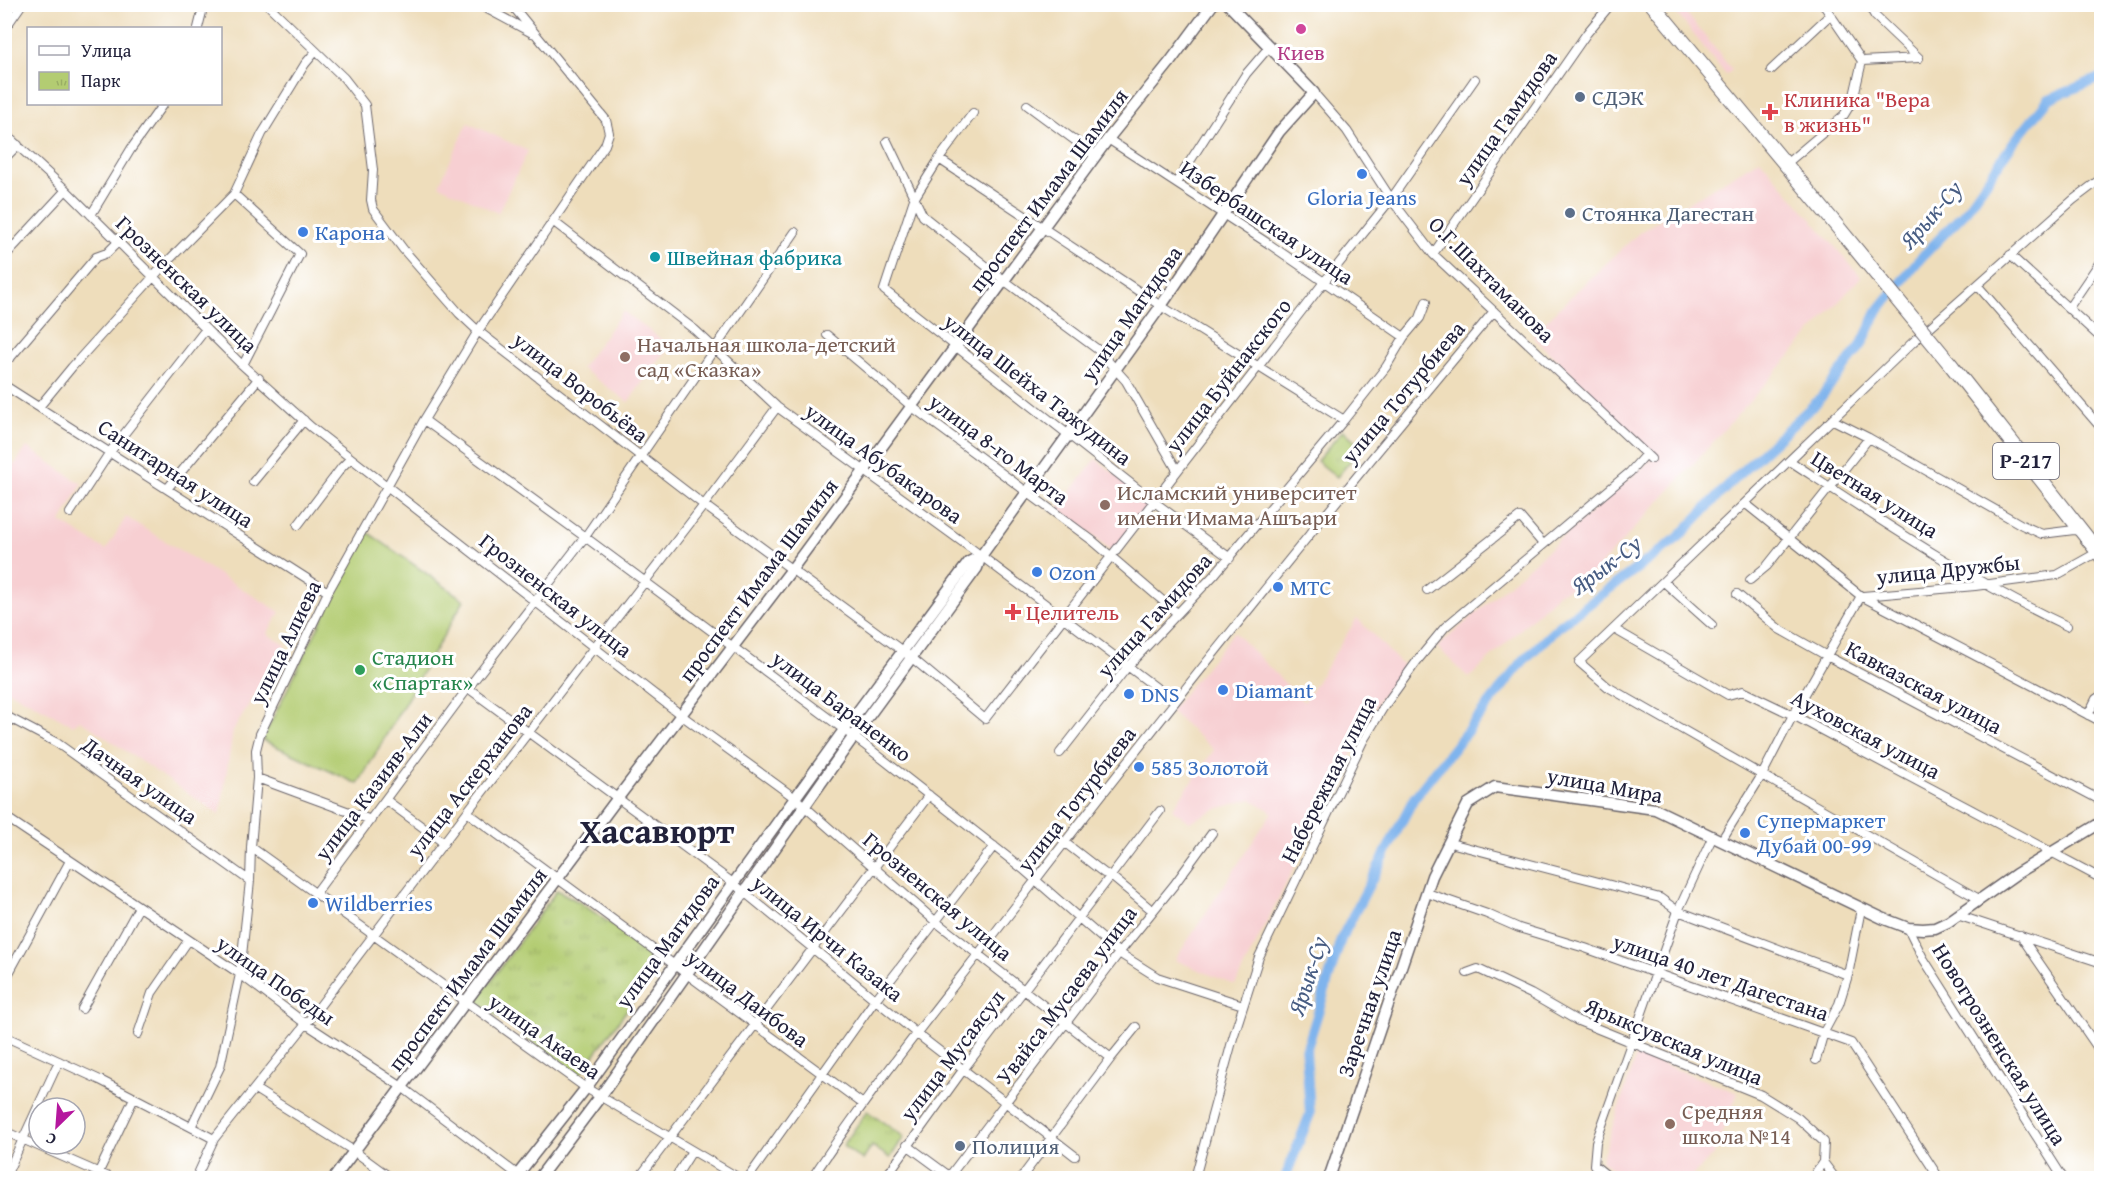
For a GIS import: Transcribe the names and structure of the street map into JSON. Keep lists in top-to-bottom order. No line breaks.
{"streets":{"highway":["Р-217"],"main road":["проспект Имама Шамиля","О.Г.Шахтаманова","улица Магидова","улица Мира","Заречная улица"],"street":["улица Гамидова","Избербашская улица","Грозненская улица","улица Буйнакского","улица Воробьёва","улица Шейха Тажудина","улица Тотурбиева","улица 8-го Марта","улица Абубакарова","Санитарная улица","Цветная улица","улица Дружбы","улица Алиева","Кавказская улица","улица Бараненко","Ауховская улица","Набережная улица","Дачная улица","улица Аскерханова","улица Казияв-Али","улица Ирчи Казака","улица 40 лет Дагестана","улица Победы","Увайса Мусаева улица","улица Даибова","улица Акаева","Ярыксувская улица","Новогрозненская улица","улица Мусаясул"]},"crossings":[["улица Гамидова","Избербашская улица"],["улица Гамидова","О.Г.Шахтаманова"],["улица Гамидова","улица Шейха Тажудина"],["улица Гамидова","улица 8-го Марта"],["улица Гамидова","улица Абубакарова"],["проспект Имама Шамиля","Избербашская улица"],["проспект Имама Шамиля","Грозненская улица"],["проспект Имама Шамиля","улица Воробьёва"],["проспект Имама Шамиля","улица Шейха Тажудина"],["проспект Имама Шамиля","улица 8-го Марта"],["проспект Имама Шамиля","улица Абубакарова"],["проспект Имама Шамиля","улица Бараненко"],["проспект Имама Шамиля","улица Ирчи Казака"],["проспект Имама Шамиля","улица Победы"],["проспект Имама Шамиля","улица Даибова"],["проспект Имама Шамиля","улица Акаева"],["Избербашская улица","улица Магидова"],["Избербашская улица","улица Буйнакского"],["О.Г.Шахтаманова","улица Магидова"],["О.Г.Шахтаманова","улица Буйнакского"],["О.Г.Шахтаманова","улица Тотурбиева"],["О.Г.Шахтаманова","Набережная улица"],["Грозненская улица","улица Магидова"],["Грозненская улица","улица Тотурбиева"],["Грозненская улица","улица Алиева"],["Грозненская улица","улица Аскерханова"],["Грозненская улица","улица Казияв-Али"],["Грозненская улица","Увайса Мусаева улица"],["Грозненская улица","улица Мусаясул"],["улица Магидова","улица Воробьёва"],["улица Магидова","улица Шейха Тажудина"],["улица Магидова","улица 8-го Марта"],["улица Магидова","улица Абубакарова"],["улица Магидова","улица Бараненко"],["улица Магидова","улица Ирчи Казака"],["улица Магидова","улица Победы"],["улица Магидова","улица Даибова"],["улица Магидова","улица Акаева"],["улица Буйнакского","улица Воробьёва"],["улица Буйнакского","улица Шейха Тажудина"],["улица Буйнакского","улица 8-го Марта"],["улица Буйнакского","улица Абубакарова"],["улица Воробьёва","улица Алиева"],["улица Воробьёва","улица Аскерханова"],["улица Воробьёва","улица Казияв-Али"],["улица Тотурбиева","улица Абубакарова"],["улица Тотурбиева","улица Бараненко"],["улица Тотурбиева","улица Ирчи Казака"],["улица Тотурбиева","улица Даибова"],["Р-217","улица Дружбы"],["улица Абубакарова","улица Алиева"],["улица Абубакарова","улица Аскерханова"],["улица Абубакарова","улица Казияв-Али"],["Санитарная улица","улица Алиева"],["Цветная улица","улица Дружбы"],["улица Дружбы","Кавказская улица"],["улица Дружбы","Ауховская улица"],["улица Дружбы","улица Мира"],["улица Дружбы","улица 40 лет Дагестана"],["улица Дружбы","Ярыксувская улица"],["улица Алиева","улица Бараненко"],["улица Алиева","Дачная улица"],["улица Алиева","улица Победы"],["улица Алиева","улица Акаева"],["улица Бараненко","Набережная улица"],["улица Бараненко","улица Аскерханова"],["улица Бараненко","улица Казияв-Али"],["улица Бараненко","Увайса Мусаева улица"],["улица Бараненко","улица Мусаясул"],["Ауховская улица","улица Мира"],["улица Аскерханова","улица Ирчи Казака"],["улица Аскерханова","улица Победы"],["улица Аскерханова","улица Даибова"],["улица Аскерханова","улица Акаева"],["улица Мира","Заречная улица"],["улица Мира","Новогрозненская улица"],["улица Казияв-Али","улица Ирчи Казака"],["улица Казияв-Али","улица Акаева"],["улица Ирчи Казака","Увайса Мусаева улица"],["улица Ирчи Казака","улица Мусаясул"],["улица 40 лет Дагестана","Заречная улица"]],"districts":["Хасавюрт"],"water":["Ярык-Су"],"places":{"other":["Киев","СДЭК","Gloria Jeans","Стоянка Дагестан","Карона","Швейная фабрика","Начальная школа-детский сад «Сказка»","Исламский университет имени Имама Ашъари","Ozon","МТС","Стадион «Спартак»","Diamant","DNS","585 Золотой","Супермаркет Дубай 00-99","Wildberries","Средняя школа №14","Полиция"],"health":["Клиника \"Вера в жизнь\"","Целитель"]},"legend":["Улица","Парк"],"north":"bottom left"}
